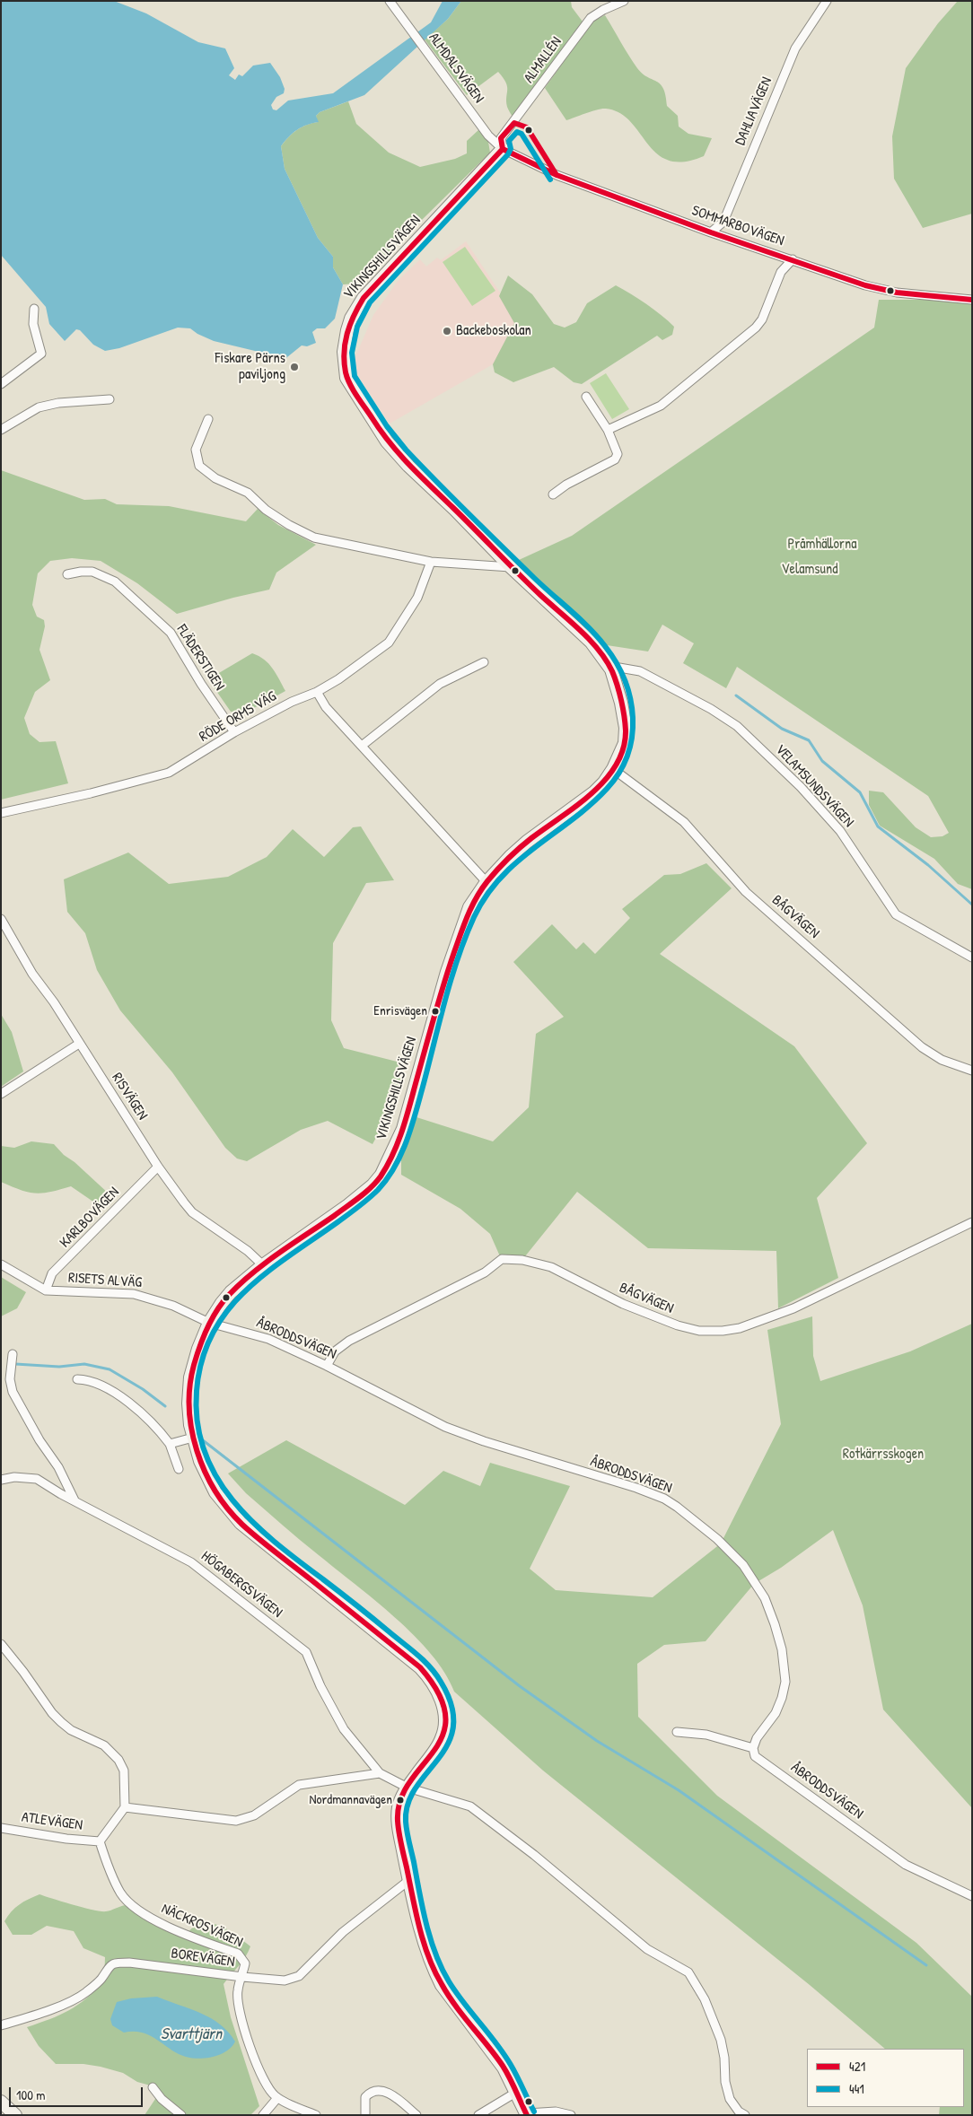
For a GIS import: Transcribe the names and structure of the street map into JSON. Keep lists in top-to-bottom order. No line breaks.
{"streets":{"street":["ALMALLÉN","ALMDALSVÄGEN","DAHLIAVÄGEN","SOMMARBOVÄGEN","VIKINGSHILLSVÄGEN","FLÄDERSTIGEN","RÖDE ORMS VÄG","VELAMSUNDSVÄGEN","BÅGVÄGEN","RISVÄGEN","KARLBOVÄGEN","RISETS ALVÄG","ÅBRODDSVÄGEN","HÖGABERGSVÄGEN","ATLEVÄGEN","NÄCKROSVÄGEN","BOREVÄGEN"]},"crossings":[["ALMALLÉN","ALMDALSVÄGEN"],["ALMALLÉN","SOMMARBOVÄGEN"],["ALMALLÉN","VIKINGSHILLSVÄGEN"],["ALMDALSVÄGEN","SOMMARBOVÄGEN"],["ALMDALSVÄGEN","VIKINGSHILLSVÄGEN"],["DAHLIAVÄGEN","SOMMARBOVÄGEN"],["SOMMARBOVÄGEN","VIKINGSHILLSVÄGEN"],["VIKINGSHILLSVÄGEN","VELAMSUNDSVÄGEN"],["VIKINGSHILLSVÄGEN","BÅGVÄGEN"],["VIKINGSHILLSVÄGEN","RISVÄGEN"],["VIKINGSHILLSVÄGEN","RISETS ALVÄG"],["VIKINGSHILLSVÄGEN","ÅBRODDSVÄGEN"],["VIKINGSHILLSVÄGEN","HÖGABERGSVÄGEN"],["VIKINGSHILLSVÄGEN","BOREVÄGEN"],["FLÄDERSTIGEN","RÖDE ORMS VÄG"],["BÅGVÄGEN","ÅBRODDSVÄGEN"],["RISVÄGEN","KARLBOVÄGEN"],["KARLBOVÄGEN","RISETS ALVÄG"],["RISETS ALVÄG","ÅBRODDSVÄGEN"],["ATLEVÄGEN","NÄCKROSVÄGEN"],["NÄCKROSVÄGEN","BOREVÄGEN"]],"water":["Svarttjärn"],"parks":["Pråmhällorna","Velamsund","Rotkärrsskogen"],"places":["Backeboskolan","Fiskare Pärns paviljong","Enrisvägen","Nordmannavägen"],"lines":["transit line 421","transit line 441"],"legend":["421","441"],"scale_bar":"100 m"}
